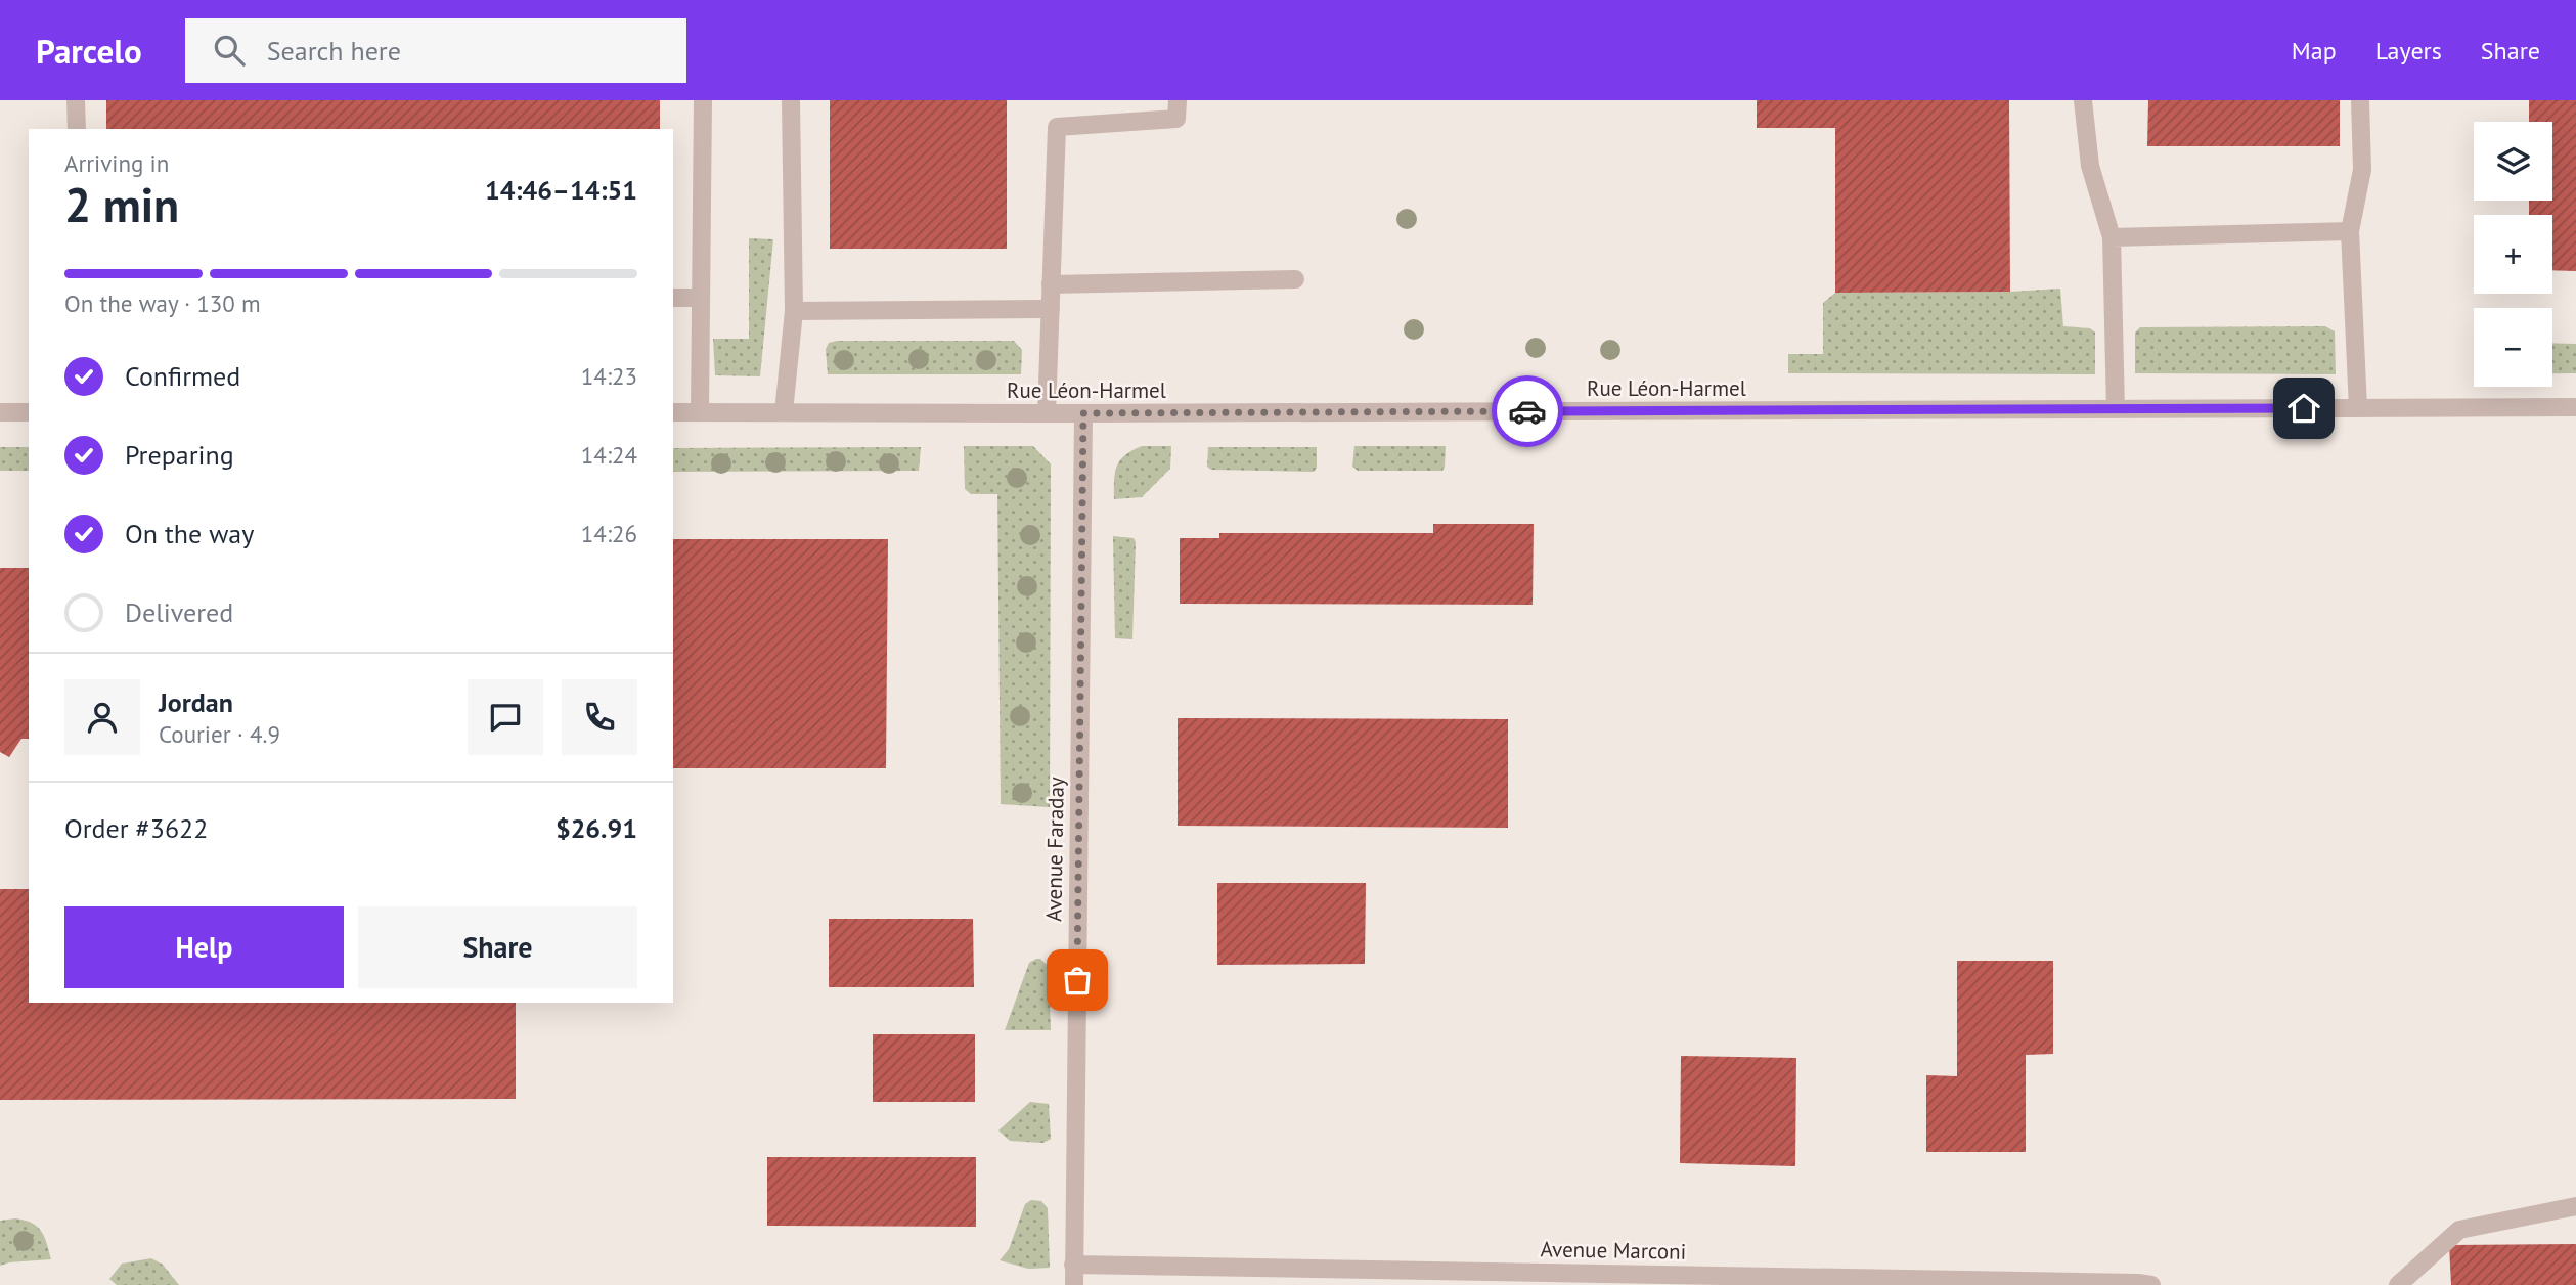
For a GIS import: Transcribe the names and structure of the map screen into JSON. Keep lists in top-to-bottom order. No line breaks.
{"streets":{"street":["Rue Léon-Harmel","Avenue Faraday","Avenue Marconi"]},"crossings":[["Rue Léon-Harmel","Avenue Faraday"],["Avenue Faraday","Avenue Marconi"]],"page":{"header":"Parcelo","search":"Search here","nav":["Map","Layers","Share"],"map_buttons":["+","−"],"heading":["2 min","Arriving in","14:46–14:51"],"panel":["Jordan","Courier · 4.9","Order #3622","$26.91"],"bar":"On the way · 130 m","list":[["Confirmed","14:23"],["Preparing","14:24"],["On the way","14:26"],"Delivered"],"buttons":["Help","Share"]}}
